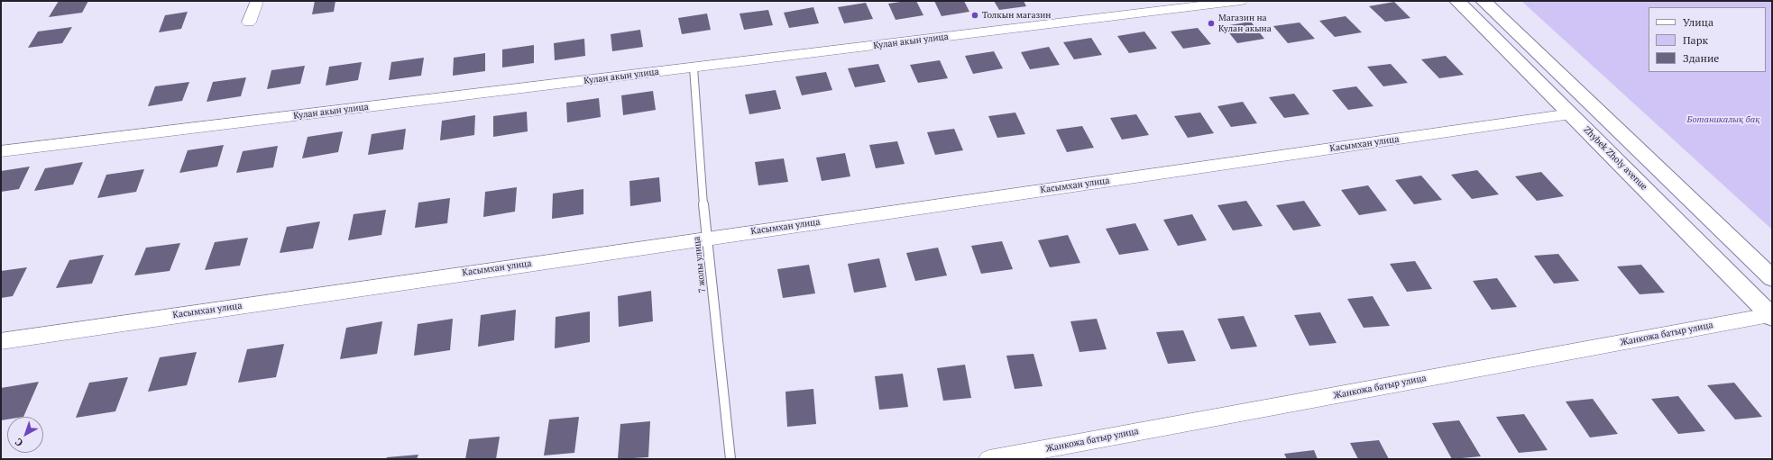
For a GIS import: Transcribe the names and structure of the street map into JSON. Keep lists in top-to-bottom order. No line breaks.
{"streets":{"street":["Кулан акын улица","Касымхан улица","Zhybek Zholy avenue","Жанкожа батыр улица"],"lane":["7 жолы улица"]},"crossings":[["Кулан акын улица","7 жолы улица"],["Касымхан улица","Zhybek Zholy avenue"],["Касымхан улица","7 жолы улица"],["Zhybek Zholy avenue","Жанкожа батыр улица"]],"parks":["Ботаникалық бақ"],"places":["Толкын магазин","Магазин на Кулан акына"],"legend":["Улица","Парк","Здание"],"north":"bottom left"}
